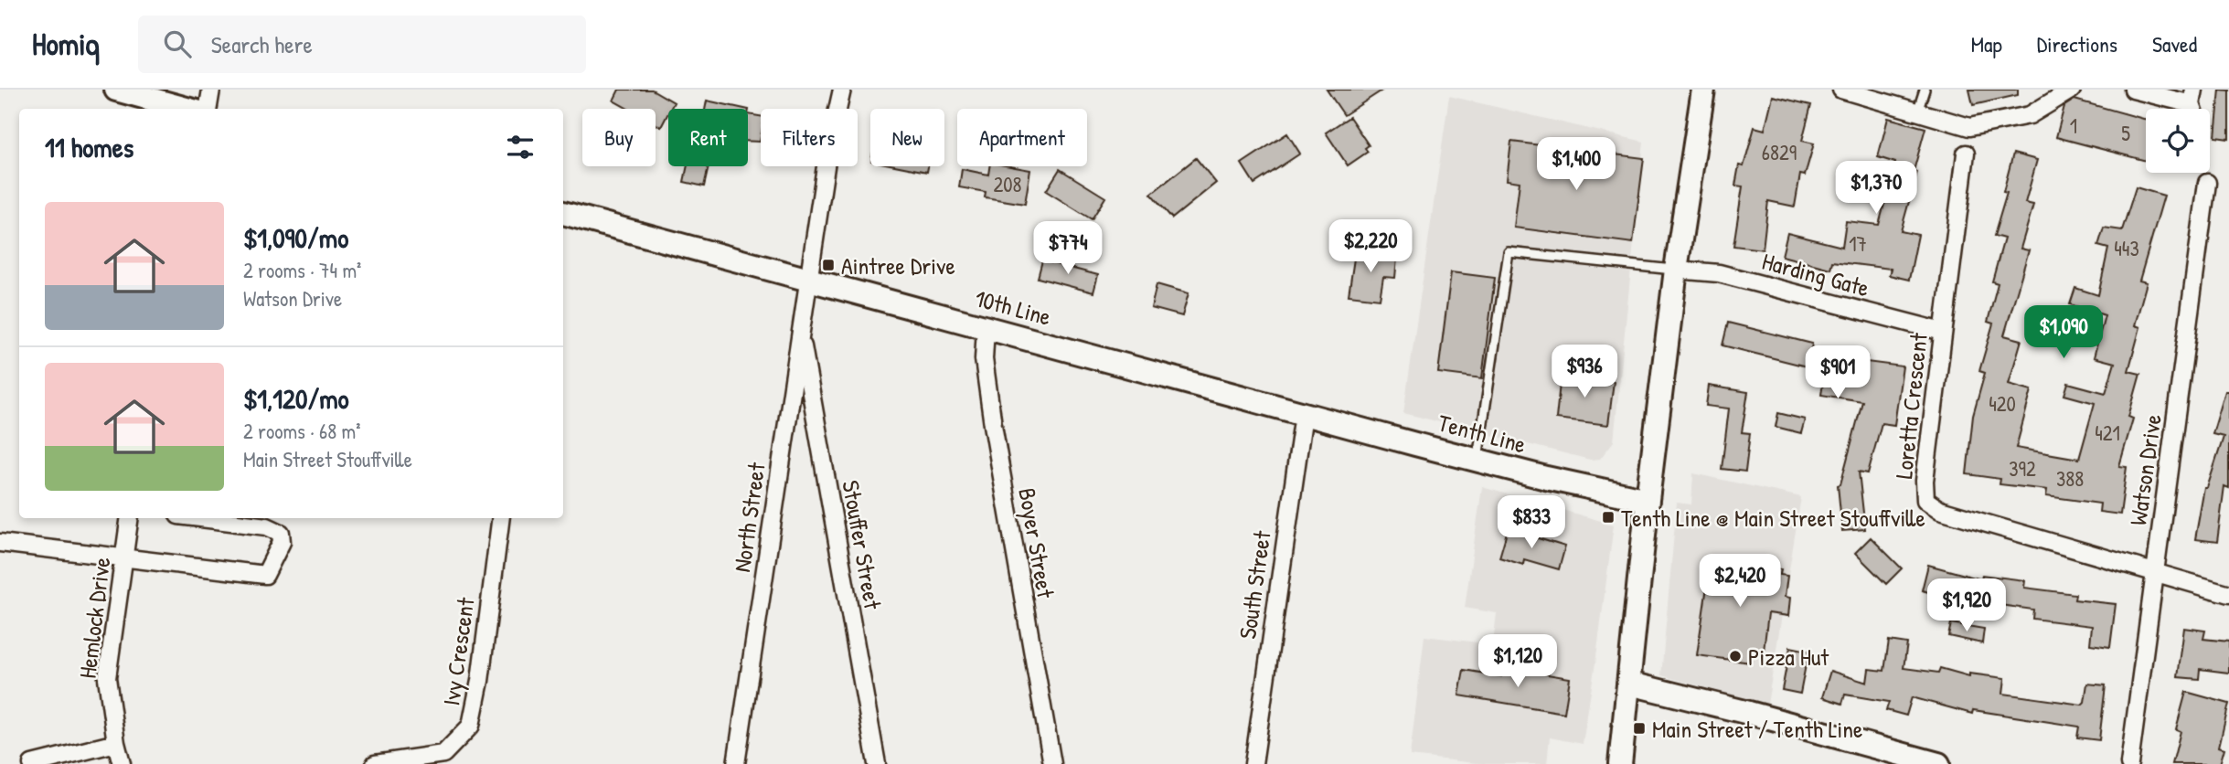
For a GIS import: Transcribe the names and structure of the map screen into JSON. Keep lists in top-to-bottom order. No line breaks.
{"streets":{"main road":["10th Line","Tenth Line"],"street":["Harding Gate","Loretta Crescent","Watson Drive","North Street","Boyer Street","Stouffer Street","South Street","Hemlock Drive","Ivy Crescent"]},"crossings":[["Harding Gate","Loretta Crescent"],["10th Line","Tenth Line"],["10th Line","North Street"],["10th Line","Boyer Street"],["10th Line","South Street"],["Loretta Crescent","Watson Drive"],["Tenth Line","South Street"],["North Street","Stouffer Street"]],"places":{"transit":["Aintree Drive","Tenth Line @ Main Street Stouffville","Main Street / Tenth Line"],"other":["Pizza Hut"]},"house_numbers":["1","5","6829","208","17","443","420","421","392","388"],"page":{"header":"Homiq","search":"Search here","nav":["Map","Directions","Saved"],"chip":["Buy","Rent","Filters","New","Apartment"],"heading":"11 homes","price":["$1,400","$1,370","$2,220","$774","$1,090","$936","$901","$833","$2,420","$1,920","$1,120"],"list":[{"name":"$1,090/mo","note":"2 rooms · 74 m² · Watson Drive"},{"name":"$1,120/mo","note":"2 rooms · 68 m² · Main Street Stouffville"}]}}
